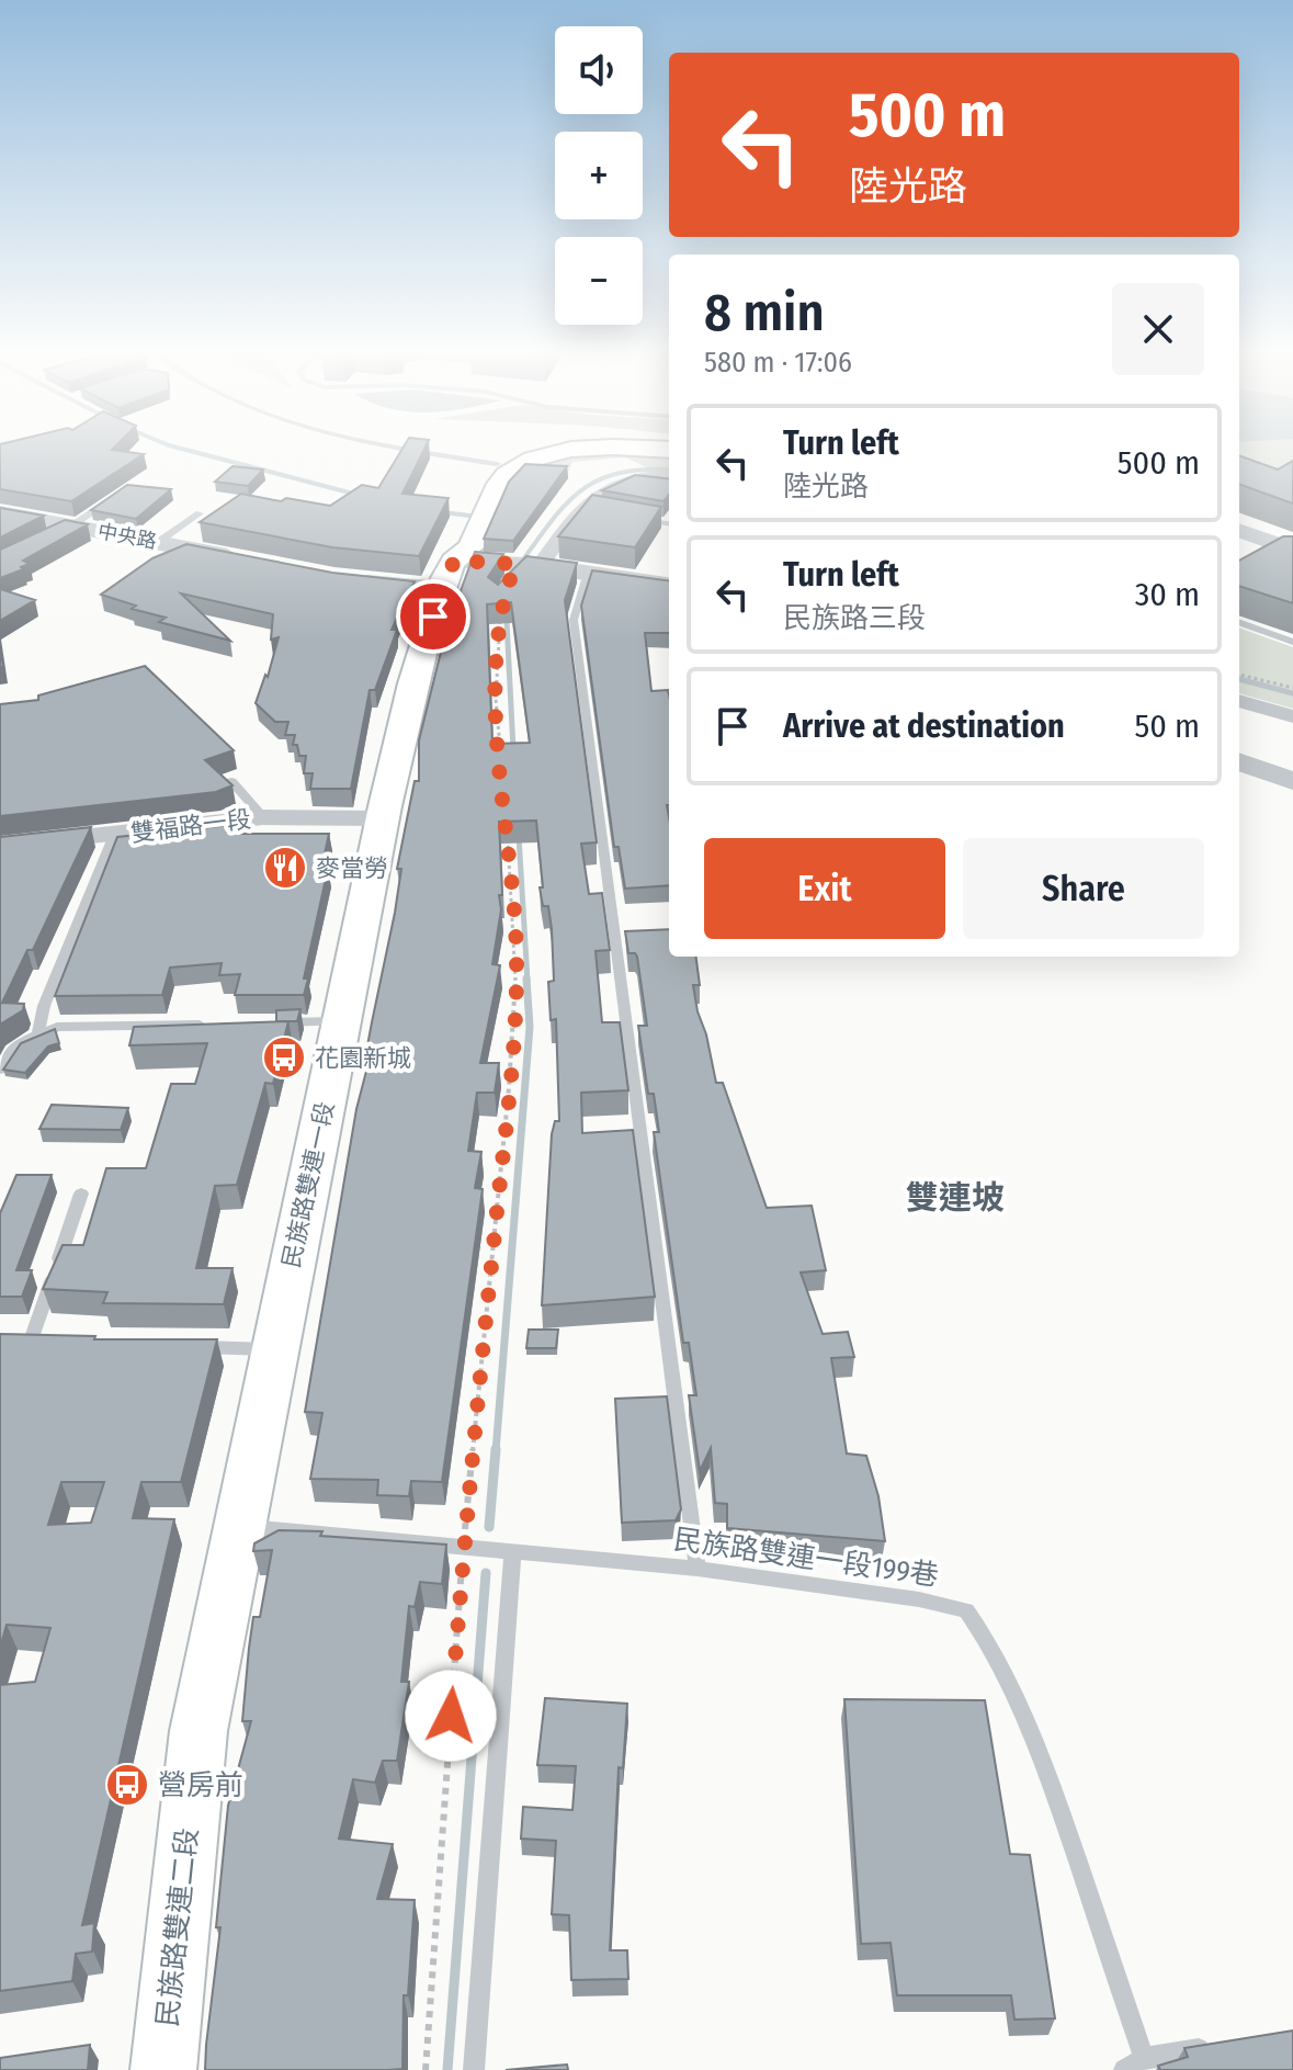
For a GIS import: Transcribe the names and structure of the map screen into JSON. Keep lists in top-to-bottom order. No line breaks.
{"streets":{"main road":["民族路雙連一段","民族路雙連二段"],"street":["中央路","雙福路一段"],"lane":["民族路雙連一段199巷"]},"crossings":[["雙福路一段","民族路雙連一段"],["民族路雙連一段","民族路雙連一段199巷"],["民族路雙連一段","民族路雙連二段"],["民族路雙連一段199巷","民族路雙連二段"]],"districts":["雙連坡"],"places":{"restaurant":["麥當勞"],"bus stop":["花園新城","營房前"]},"page":{"map_buttons":["+","−"],"turn":["500 m","陸光路"],"heading":["8 min","580 m · 17:06"],"list":[{"name":"Turn left","note":"陸光路","value":"500 m"},{"name":"Turn left","note":"民族路三段","value":"30 m"},{"name":"Arrive at destination","value":"50 m"}],"buttons":["Exit","Share"]}}
